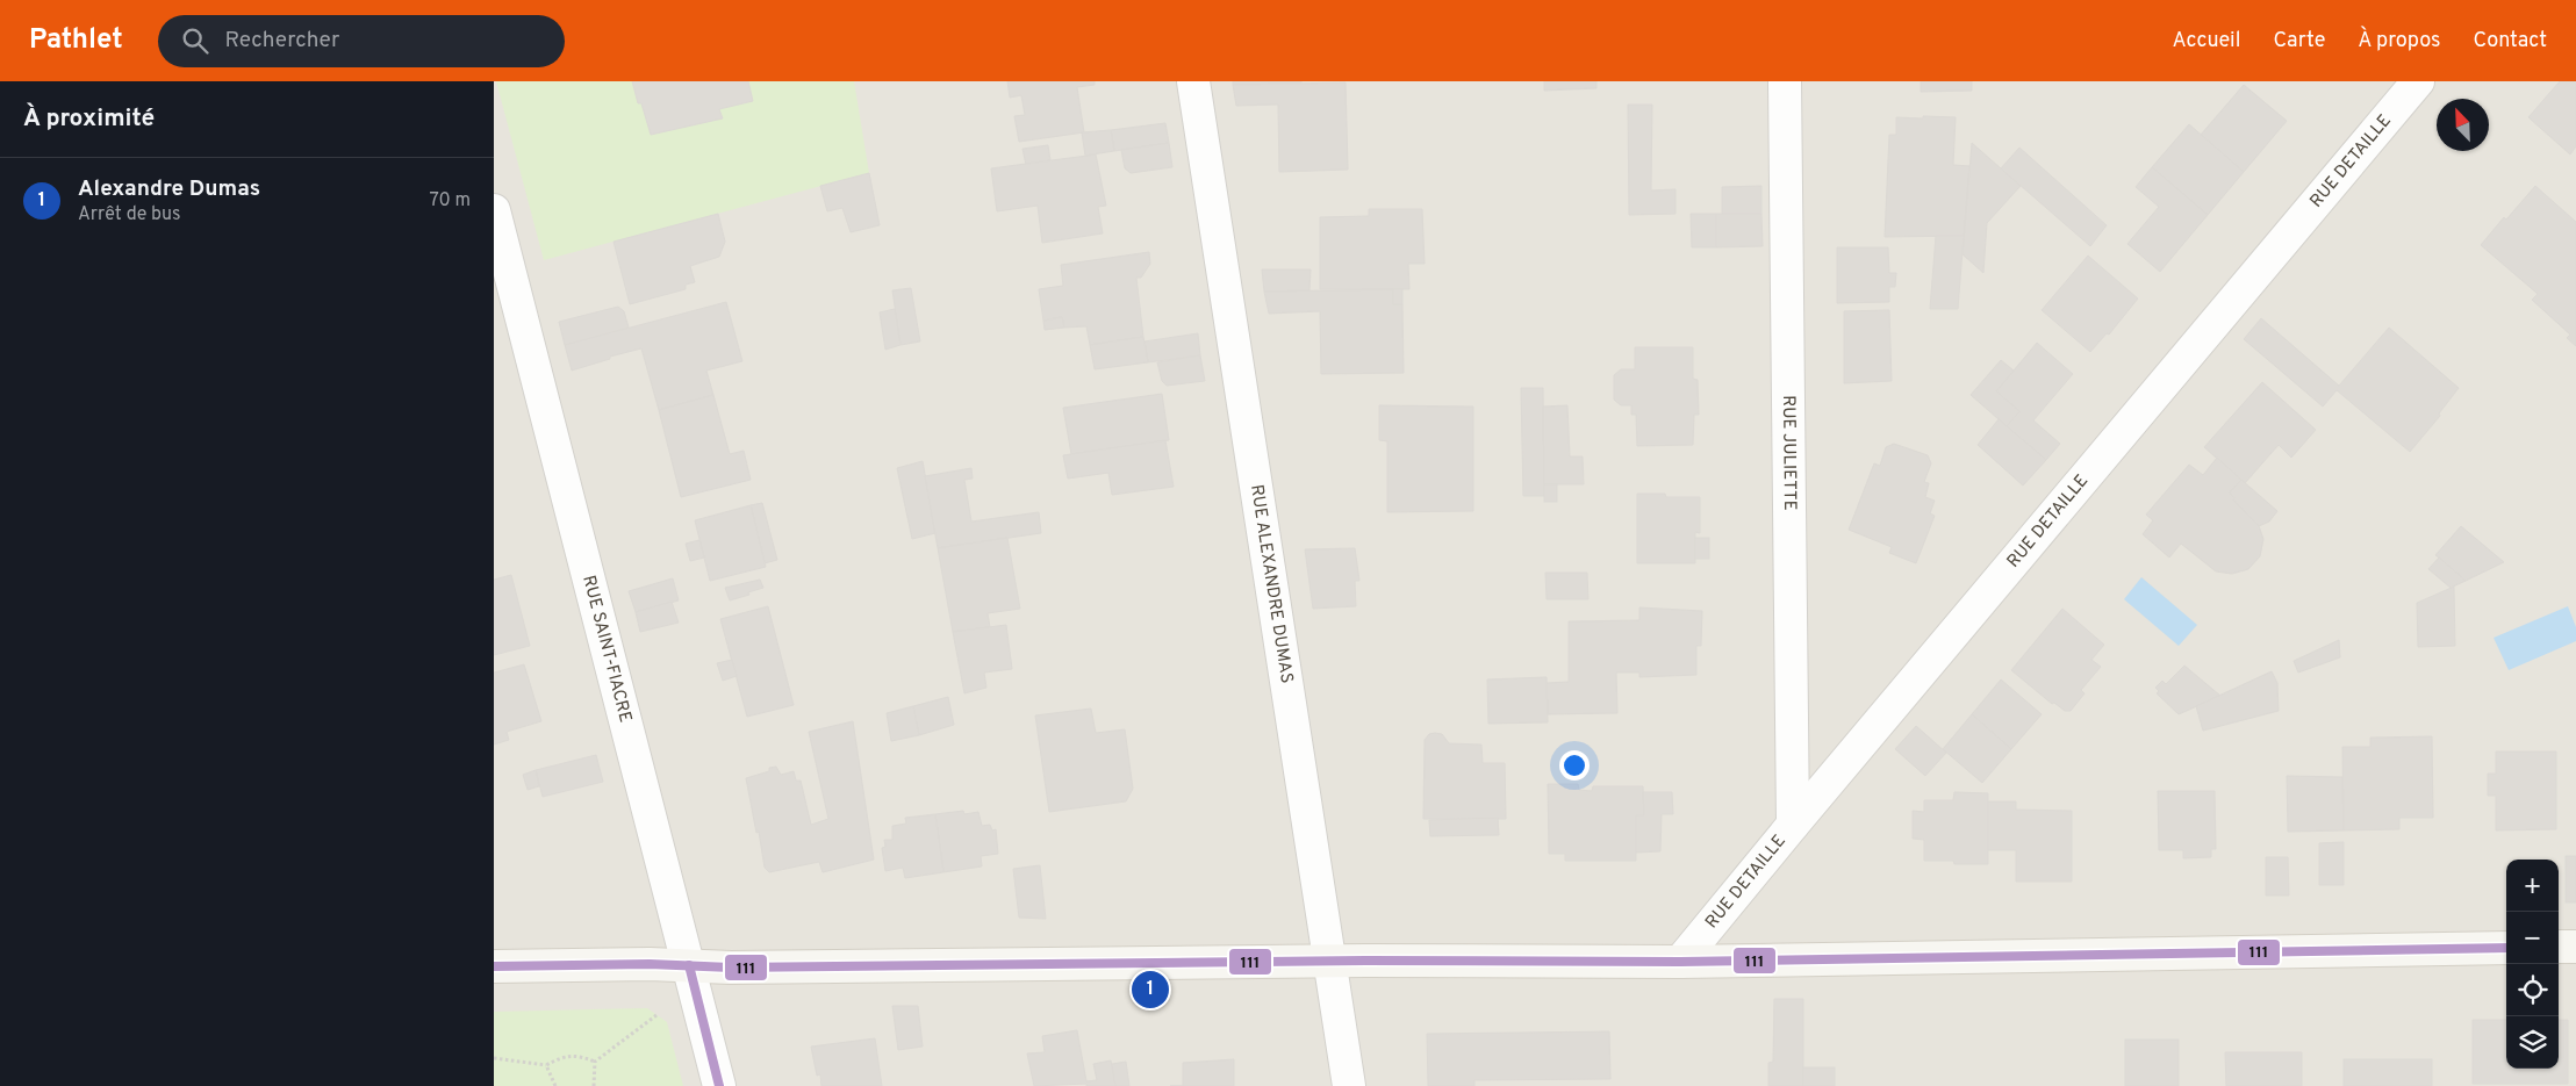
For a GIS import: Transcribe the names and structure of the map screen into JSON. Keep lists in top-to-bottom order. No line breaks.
{"streets":{"street":["RUE DETAILLE","RUE JULIETTE","RUE ALEXANDRE DUMAS","RUE SAINT-FIACRE"]},"crossings":[["RUE DETAILLE","RUE JULIETTE"]],"lines":["transit line 111"],"north":"top left","page":{"header":"Pathlet","search":"Rechercher","nav":["Accueil","Carte","À propos","Contact"],"heading":"À proximité","list":[{"mark":"1","name":"Alexandre Dumas","note":"Arrêt de bus","value":"70 m"}],"map_buttons":["+","−"],"pins":"1"}}
